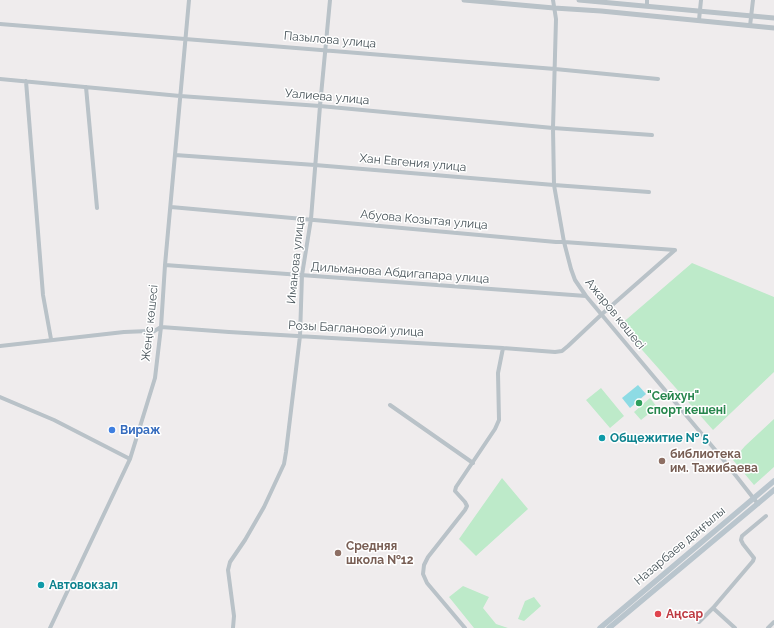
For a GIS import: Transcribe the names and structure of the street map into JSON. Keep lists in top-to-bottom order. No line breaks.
{"streets":{"main road":["Назарбаев даңғылы"],"street":["Пазылова улица","Уалиева улица","Хан Евгения улица","Абуова Козытая улица","Иманова улица","Дильманова Абдигапара улица","Ажаров көшесі","Жеңіс көшесі","Розы Баглановой улица"]},"crossings":[["Пазылова улица","Иманова улица"],["Пазылова улица","Ажаров көшесі"],["Пазылова улица","Жеңіс көшесі"],["Уалиева улица","Иманова улица"],["Уалиева улица","Ажаров көшесі"],["Уалиева улица","Жеңіс көшесі"],["Хан Евгения улица","Иманова улица"],["Хан Евгения улица","Ажаров көшесі"],["Хан Евгения улица","Жеңіс көшесі"],["Абуова Козытая улица","Иманова улица"],["Абуова Козытая улица","Ажаров көшесі"],["Абуова Козытая улица","Жеңіс көшесі"],["Абуова Козытая улица","Розы Баглановой улица"],["Иманова улица","Дильманова Абдигапара улица"],["Иманова улица","Розы Баглановой улица"],["Дильманова Абдигапара улица","Ажаров көшесі"],["Дильманова Абдигапара улица","Жеңіс көшесі"],["Ажаров көшесі","Розы Баглановой улица"],["Ажаров көшесі","Назарбаев даңғылы"],["Жеңіс көшесі","Розы Баглановой улица"]],"places":["\"Сейхун\" спорт кешені","Вираж","Общежитие № 5","библиотека им. Тажибаева","Средняя школа №12","Автовокзал","Аңсар"]}
